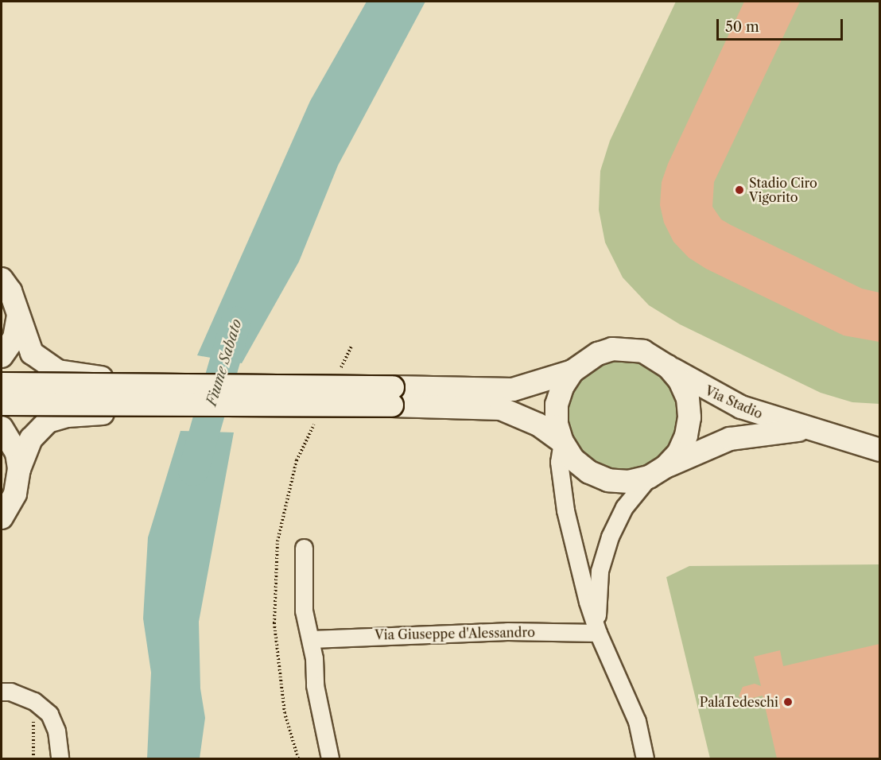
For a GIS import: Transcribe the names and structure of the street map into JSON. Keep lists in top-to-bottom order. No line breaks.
{"streets":{"main road":["Via Stadio"],"street":["Via Giuseppe d'Alessandro"]},"water":["Fiume Sabato"],"places":["Stadio Ciro Vigorito","PalaTedeschi"],"scale_bar":"50 m"}
